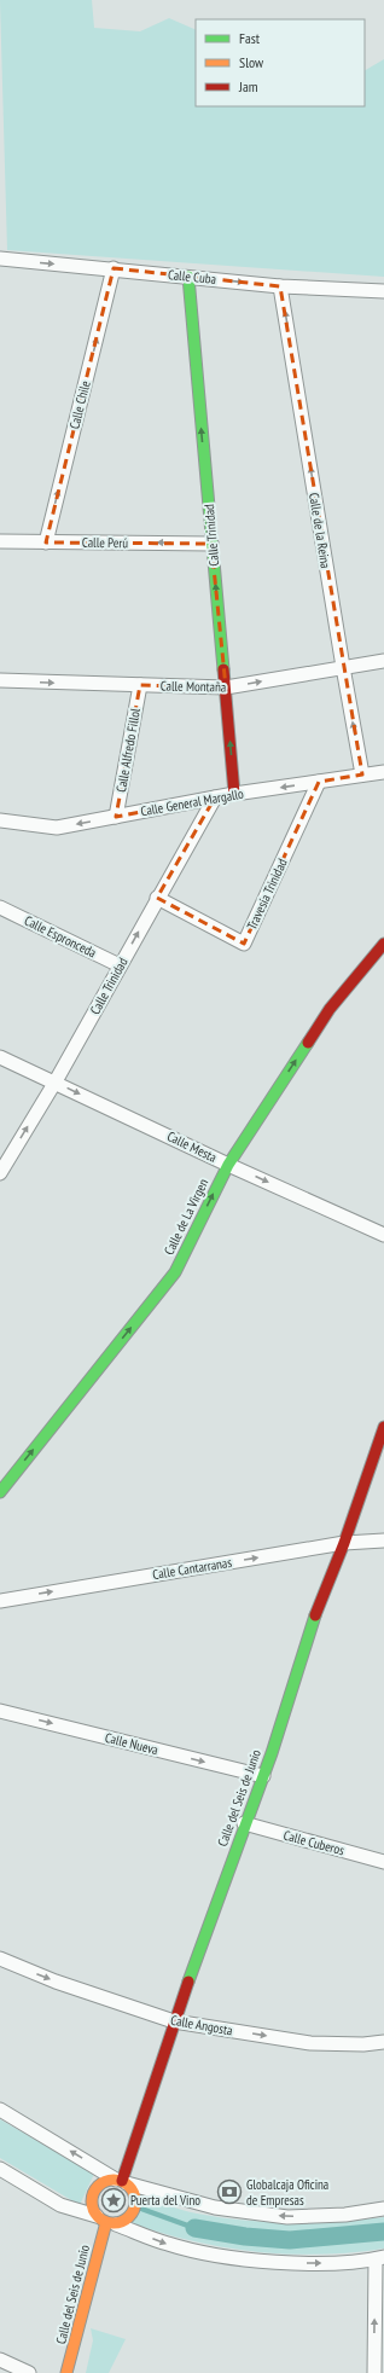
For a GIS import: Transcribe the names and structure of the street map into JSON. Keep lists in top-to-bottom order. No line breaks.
{"streets":{"street":["Calle Cuba","Calle Chile","Calle de la Reina","Calle Trinidad","Calle Perú","Calle Montaña","Calle Alfredo Fillol","Calle General Margallo","Travesía Trinidad","Calle Espronceda","Calle Mesta","Calle de La Virgen","Calle Cantarranas","Calle Nueva","Calle del Seis de Junio","Calle Cuberos","Calle Angosta"]},"crossings":[["Calle Cuba","Calle Chile"],["Calle Cuba","Calle de la Reina"],["Calle Cuba","Calle Trinidad"],["Calle Chile","Calle Perú"],["Calle de la Reina","Calle Montaña"],["Calle de la Reina","Calle General Margallo"],["Calle Trinidad","Calle Perú"],["Calle Trinidad","Calle Montaña"],["Calle Trinidad","Calle General Margallo"],["Calle Trinidad","Travesía Trinidad"],["Calle Trinidad","Calle Espronceda"],["Calle Trinidad","Calle Mesta"],["Calle Montaña","Calle Alfredo Fillol"],["Calle Alfredo Fillol","Calle General Margallo"],["Calle General Margallo","Travesía Trinidad"],["Calle Mesta","Calle de La Virgen"],["Calle Cantarranas","Calle del Seis de Junio"],["Calle Nueva","Calle del Seis de Junio"],["Calle del Seis de Junio","Calle Cuberos"],["Calle del Seis de Junio","Calle Angosta"]],"one_way":["Calle Cuba","Calle Chile","Calle de la Reina","Calle Trinidad","Calle Perú","Calle Montaña","Calle General Margallo","Calle Mesta","Calle de La Virgen","Calle Cantarranas","Calle Nueva","Calle Angosta"],"places":{"bank":["Globalcaja Oficina de Empresas"],"place":["Puerta del Vino"]},"legend":["Fast","Slow","Jam"]}
